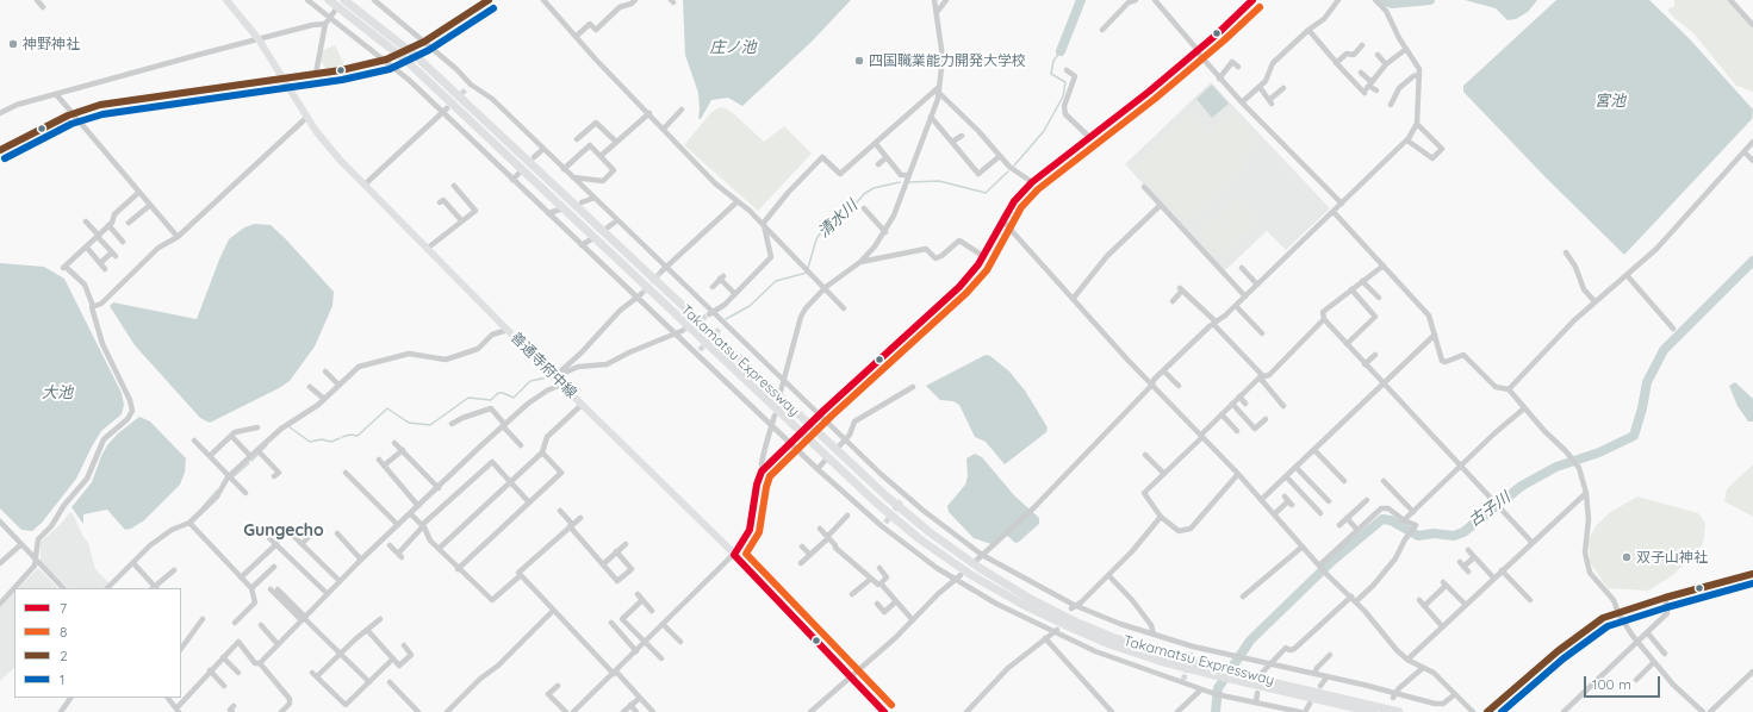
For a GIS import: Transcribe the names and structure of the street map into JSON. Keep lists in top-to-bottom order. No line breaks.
{"streets":{"highway":["Takamatsu Expressway"],"main road":["善通寺府中線"]},"districts":["Gungecho"],"water":["庄ノ池","宮池","清水川","大池","古子川"],"places":["神野神社","四国職業能力開発大学校","双子山神社"],"lines":["transit line 7","transit line 2","transit line 8","transit line 1"],"legend":["7","8","2","1"],"scale_bar":"100 m"}
